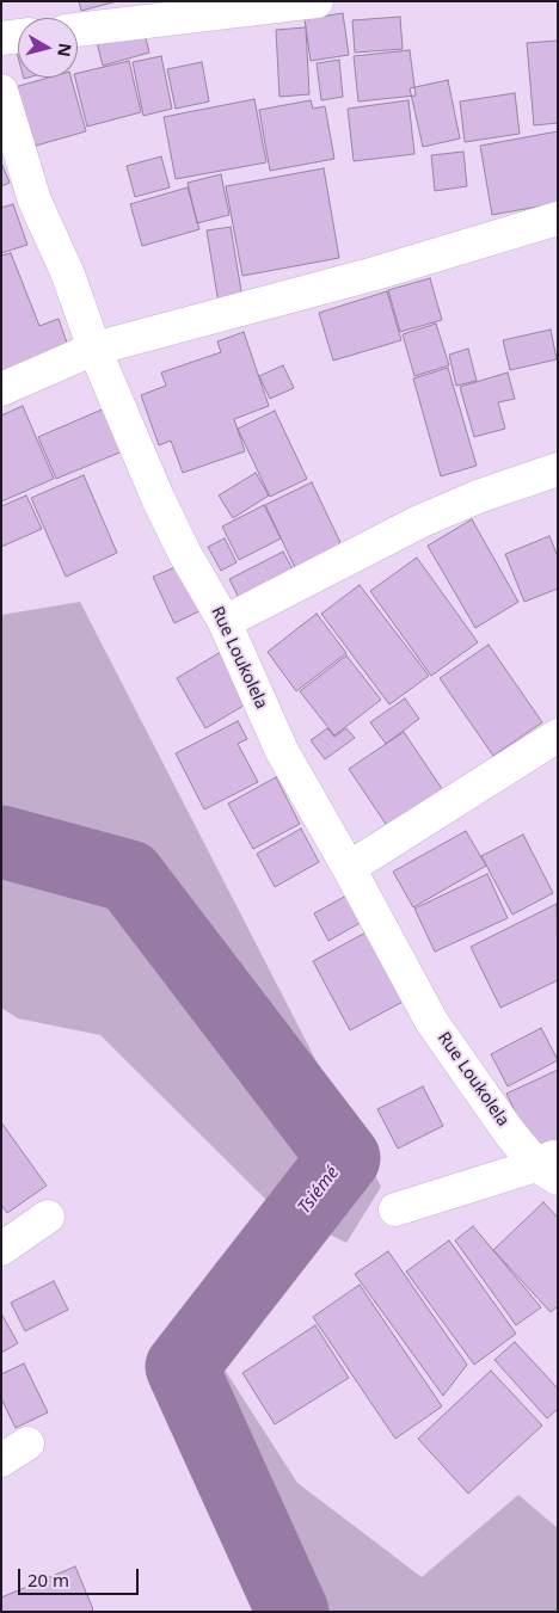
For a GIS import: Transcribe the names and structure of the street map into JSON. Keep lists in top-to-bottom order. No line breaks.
{"streets":{"street":["Rue Loukolela"]},"water":["Tsiémé"],"scale_bar":"20 m","north":"right"}
